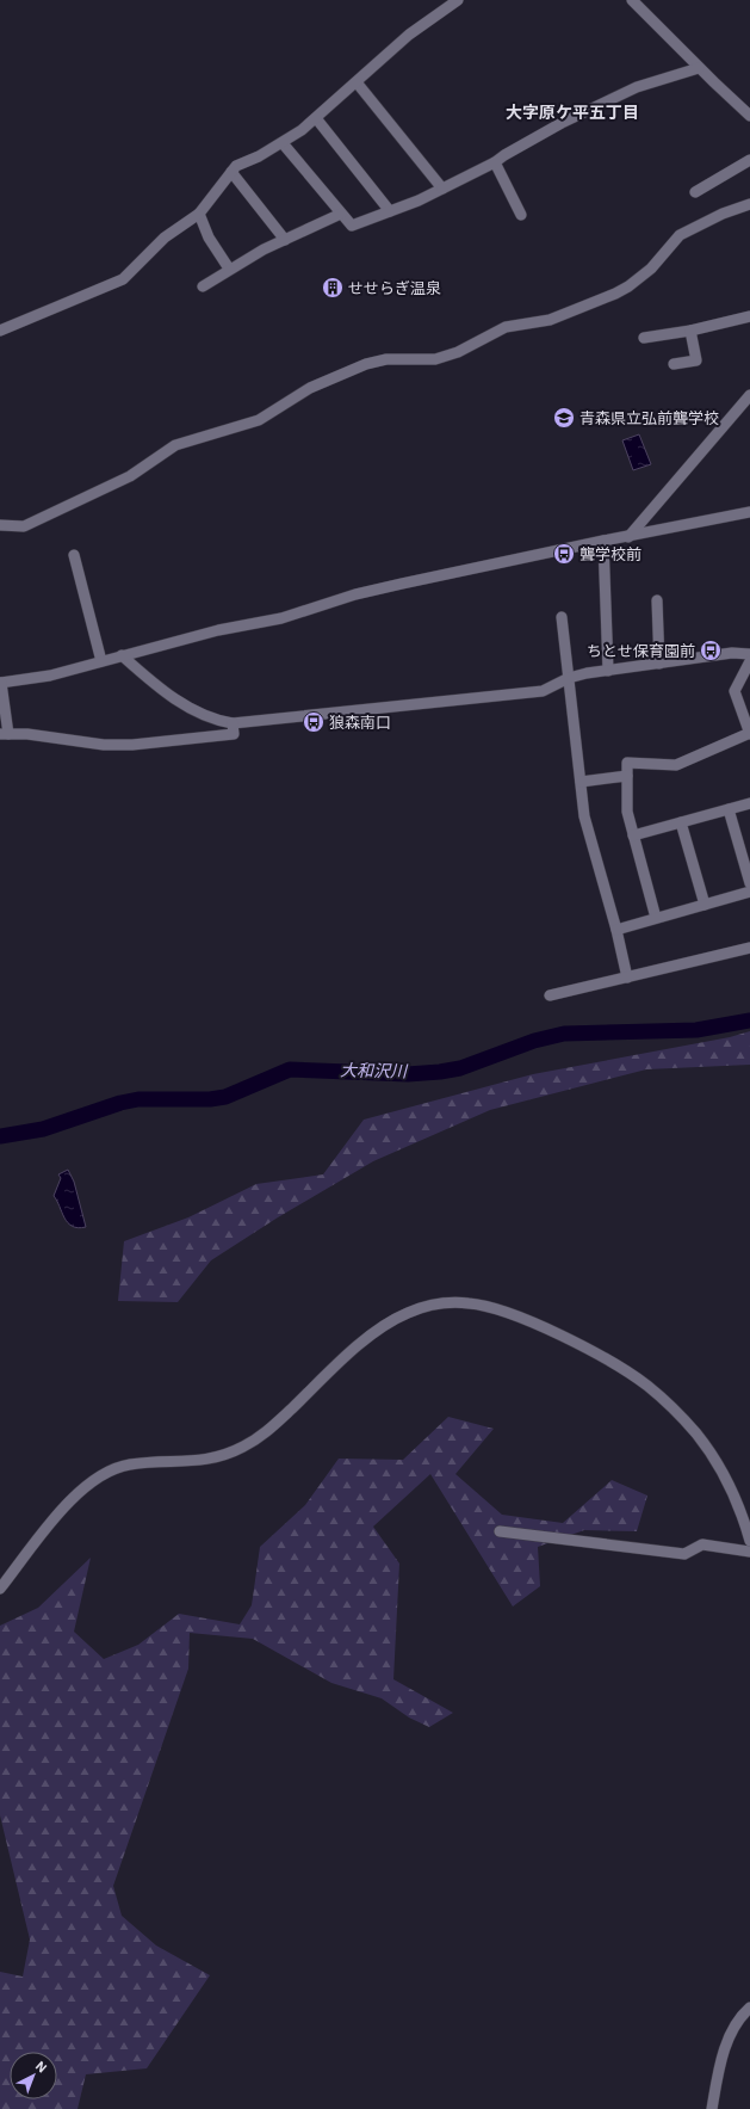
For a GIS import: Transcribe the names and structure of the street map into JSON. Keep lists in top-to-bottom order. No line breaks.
{"districts":["大字原ケ平五丁目"],"water":["大和沢川"],"places":{"building":["せせらぎ温泉"],"school or university":["青森県立弘前聾学校"],"bus stop":["聾学校前","ちとせ保育園前","狼森南口"]},"north":"top right"}
